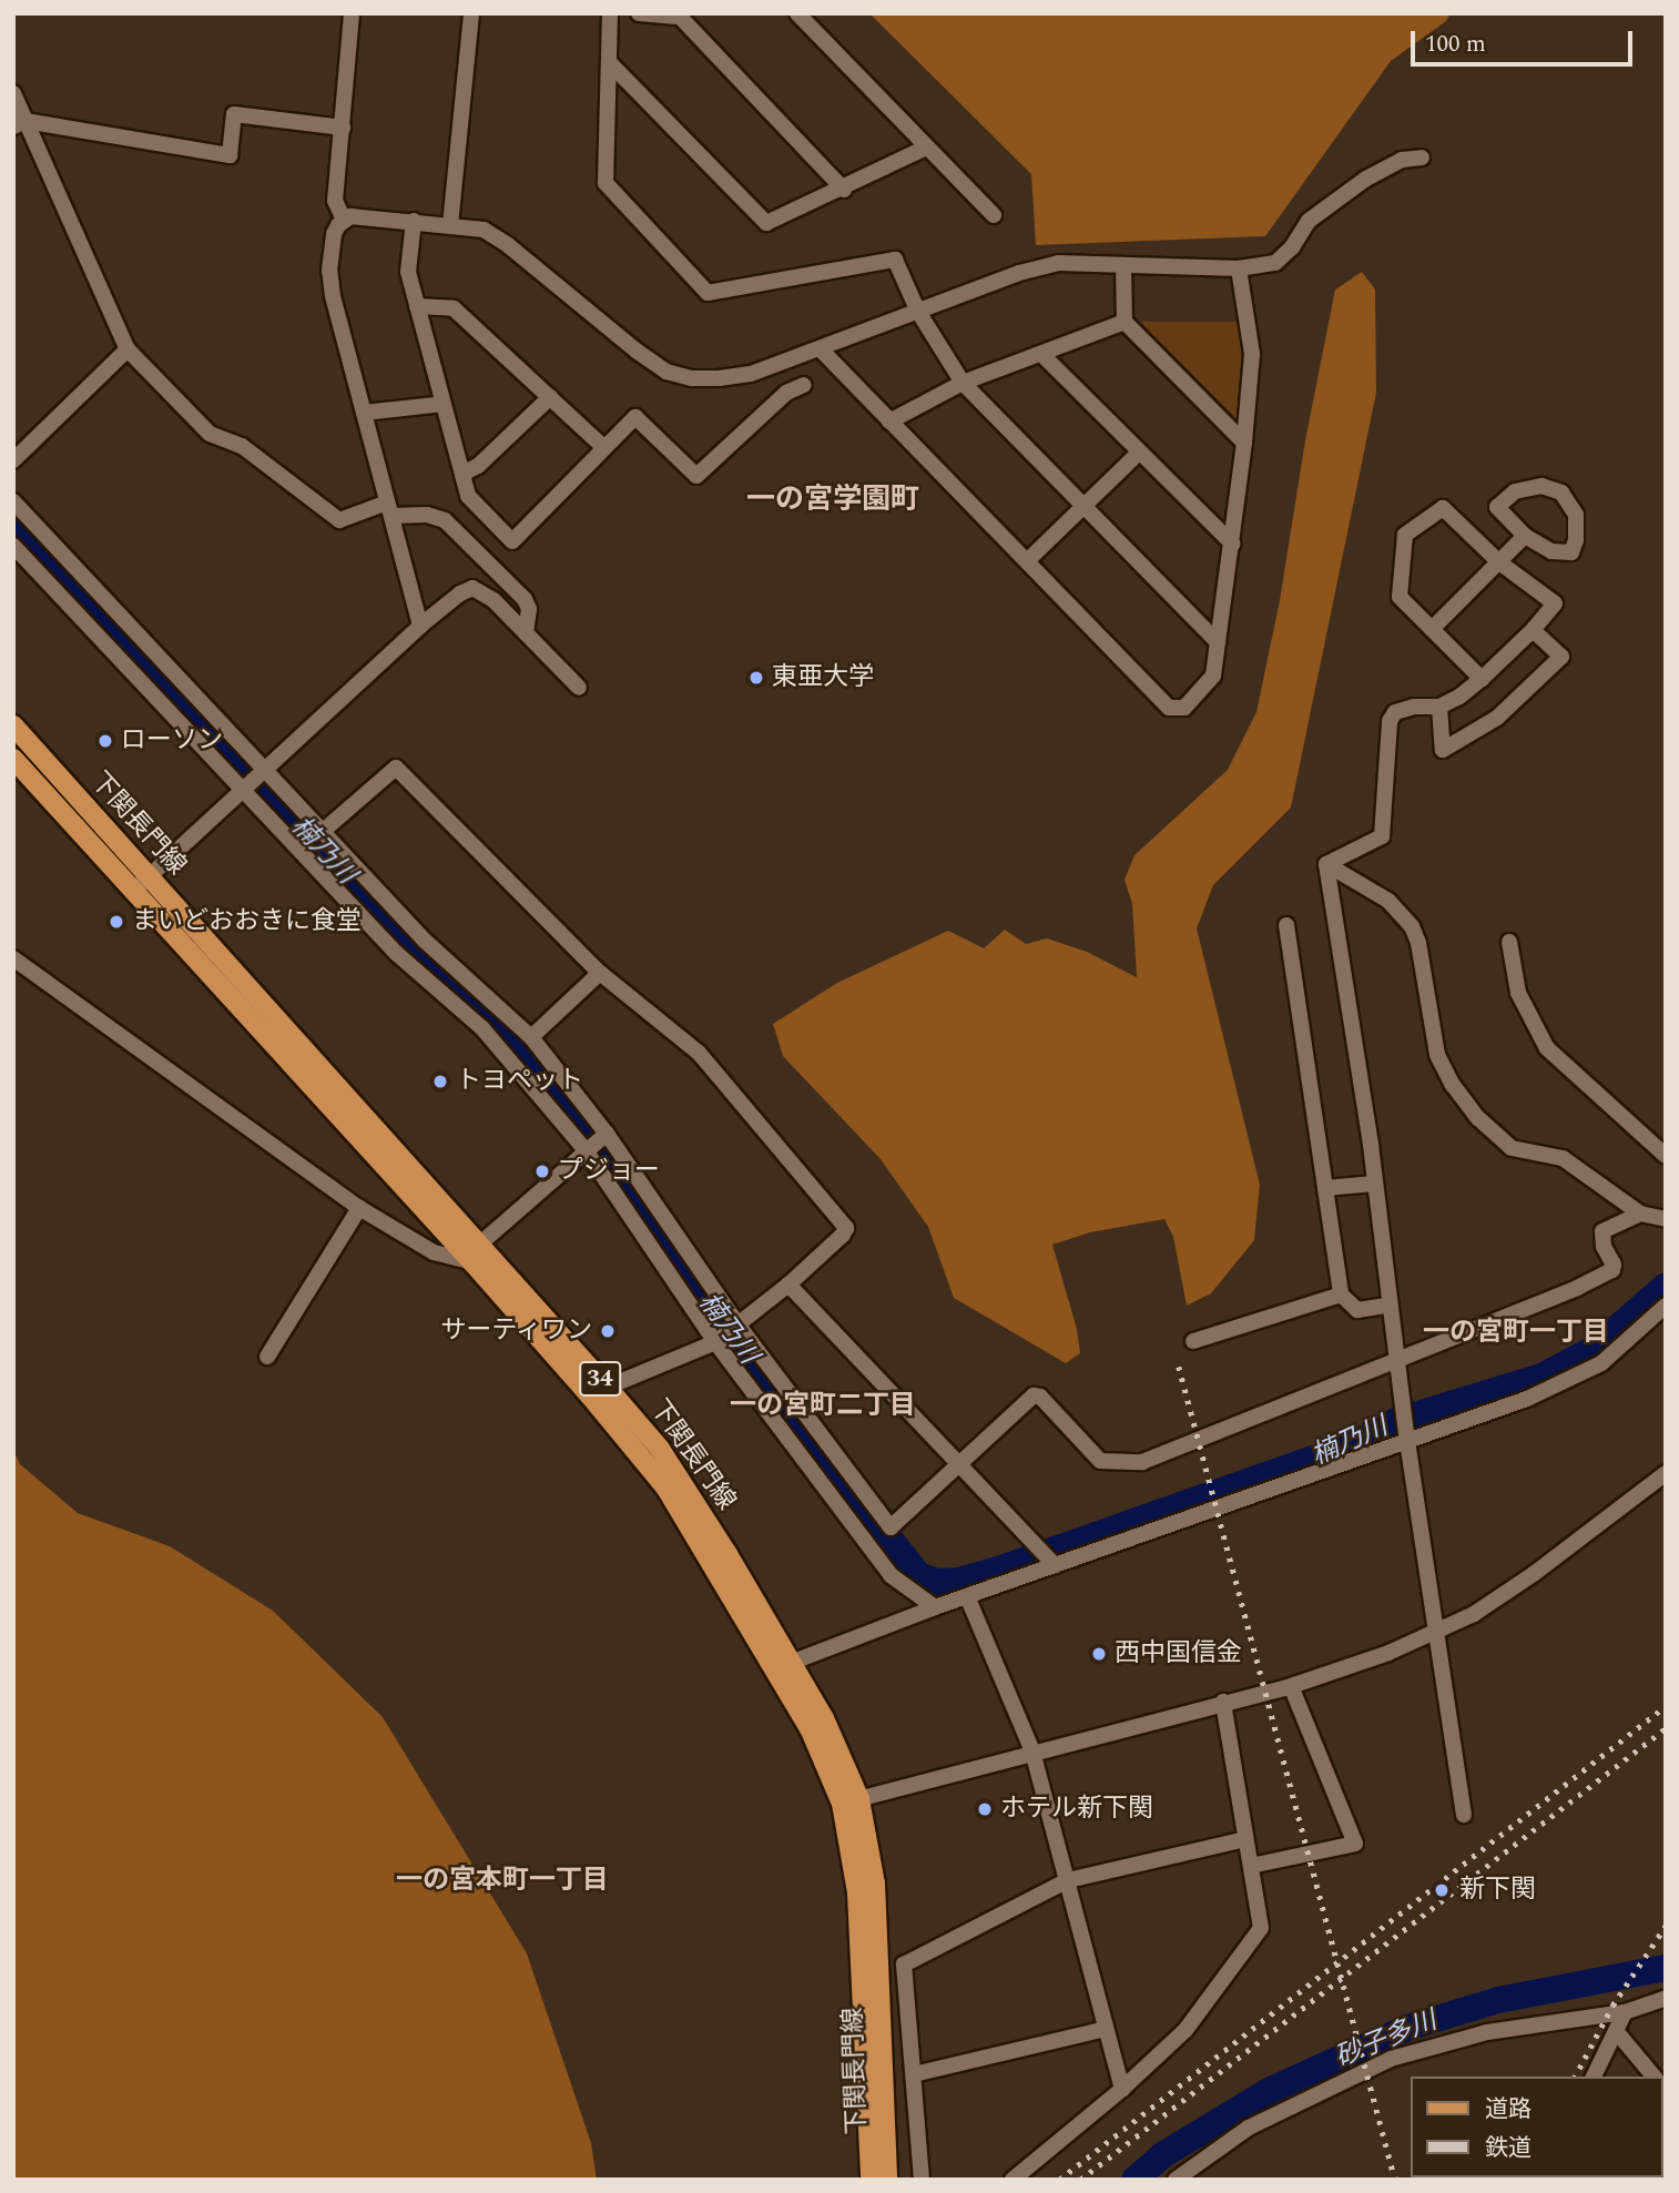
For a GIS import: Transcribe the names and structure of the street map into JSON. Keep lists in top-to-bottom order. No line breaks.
{"streets":{"main road":["下関長門線","34"]},"districts":["一の宮学園町","一の宮町一丁目","一の宮町二丁目","一の宮本町一丁目"],"water":["楠乃川","砂子多川"],"places":["東亜大学","ローソン","まいどおおきに食堂","トヨペット","プジョー","サーティワン","西中国信金","ホテル新下関","新下関"],"legend":["道路","鉄道"],"scale_bar":"100 m"}
